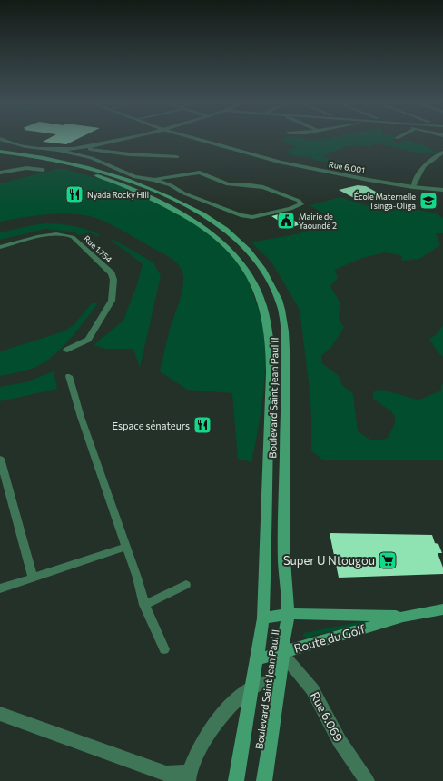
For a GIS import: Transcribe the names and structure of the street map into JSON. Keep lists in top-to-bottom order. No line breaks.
{"streets":{"main road":["Boulevard Saint Jean Paul II","Route du Golf"],"street":["Rue 6.001","Rue 1.754","Rue 6.069"]},"crossings":[["Boulevard Saint Jean Paul II","Route du Golf"],["Boulevard Saint Jean Paul II","Rue 6.069"],["Route du Golf","Rue 6.069"]],"places":{"restaurant":["Nyada Rocky Hill","Espace sénateurs"],"school or university":["École Maternelle Tsinga-Oliga"],"public building":["Mairie de Yaoundé 2"],"supermarket":["Super U Ntougou"]}}
